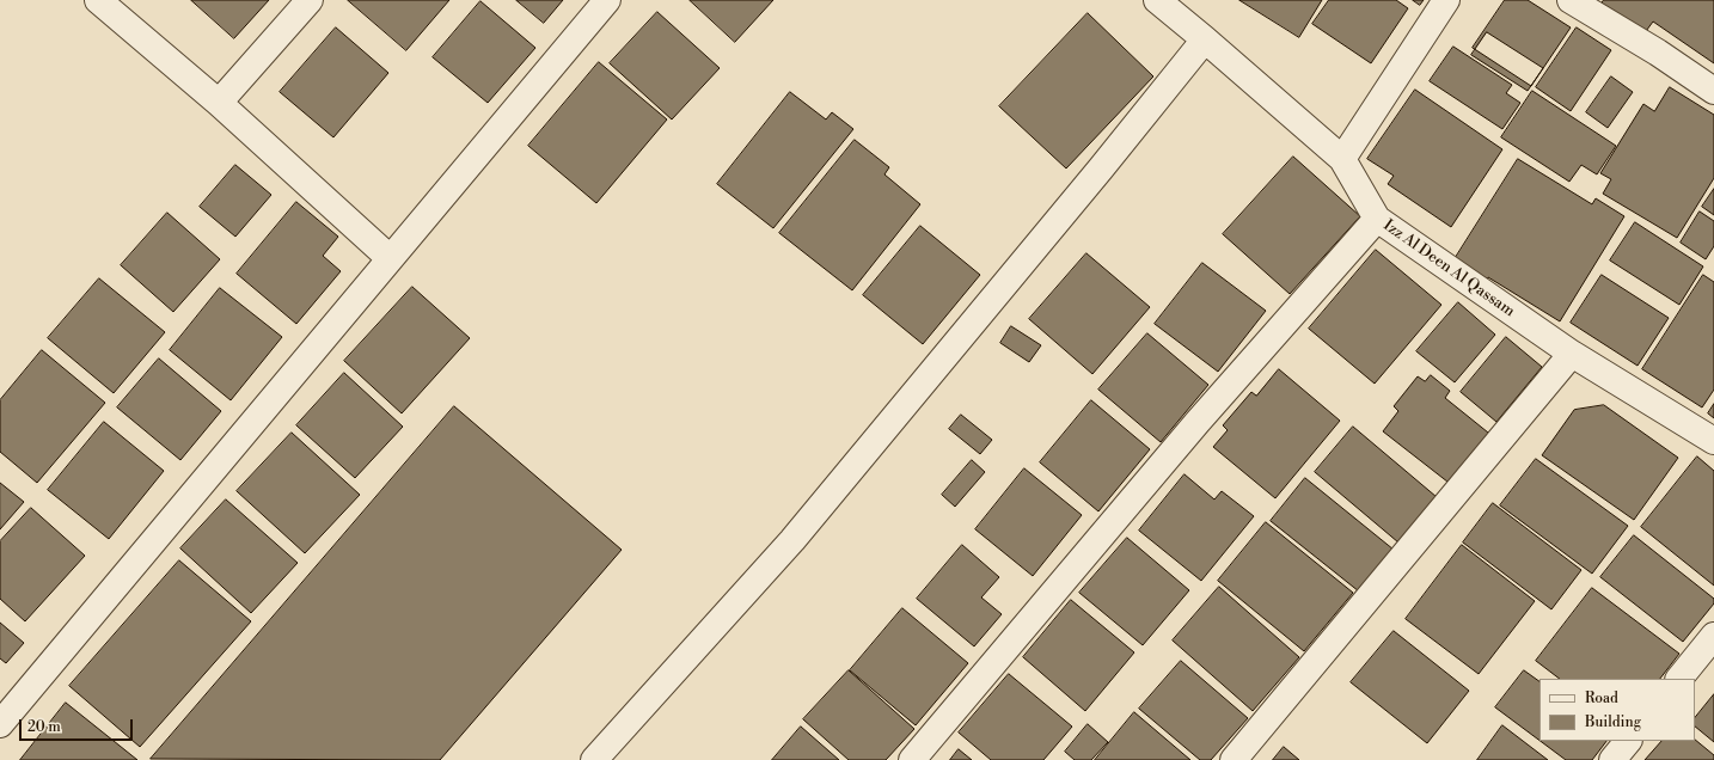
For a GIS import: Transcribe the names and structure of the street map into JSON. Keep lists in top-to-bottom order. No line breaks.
{"streets":{"street":["Izz Al Deen Al Qassam"]},"legend":["Road","Building"],"scale_bar":"20 m"}
